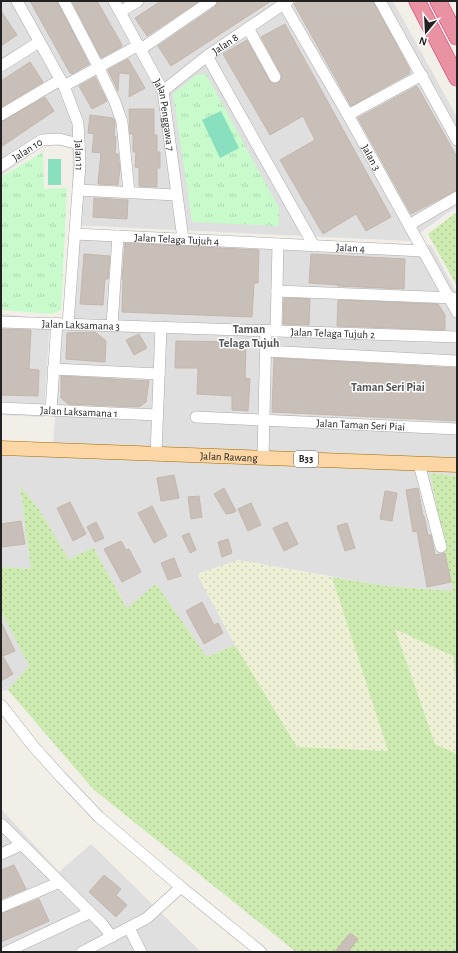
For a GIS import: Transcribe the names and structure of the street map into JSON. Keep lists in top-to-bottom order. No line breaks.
{"streets":{"main road":["Jalan Rawang","B33"],"street":["Jalan 8","Jalan Penggawa 7","Jalan 10","Jalan 11","Jalan 3","Jalan Telaga Tujuh 4","Jalan 4","Jalan Laksamana 3","Jalan Telaga Tujuh 2","Jalan Laksamana 1","Jalan Taman Seri Piai"]},"crossings":[["Jalan 8","Jalan Penggawa 7"],["Jalan 8","Jalan 3"],["Jalan Penggawa 7","Jalan Telaga Tujuh 4"],["Jalan 10","Jalan 11"],["Jalan 11","Jalan Telaga Tujuh 4"],["Jalan 11","Jalan Laksamana 3"],["Jalan 3","Jalan 4"],["Jalan Telaga Tujuh 4","Jalan 4"],["Jalan Laksamana 3","Jalan Telaga Tujuh 2"]],"districts":["Taman Telaga Tujuh","Taman Seri Piai"],"north":"bottom"}
